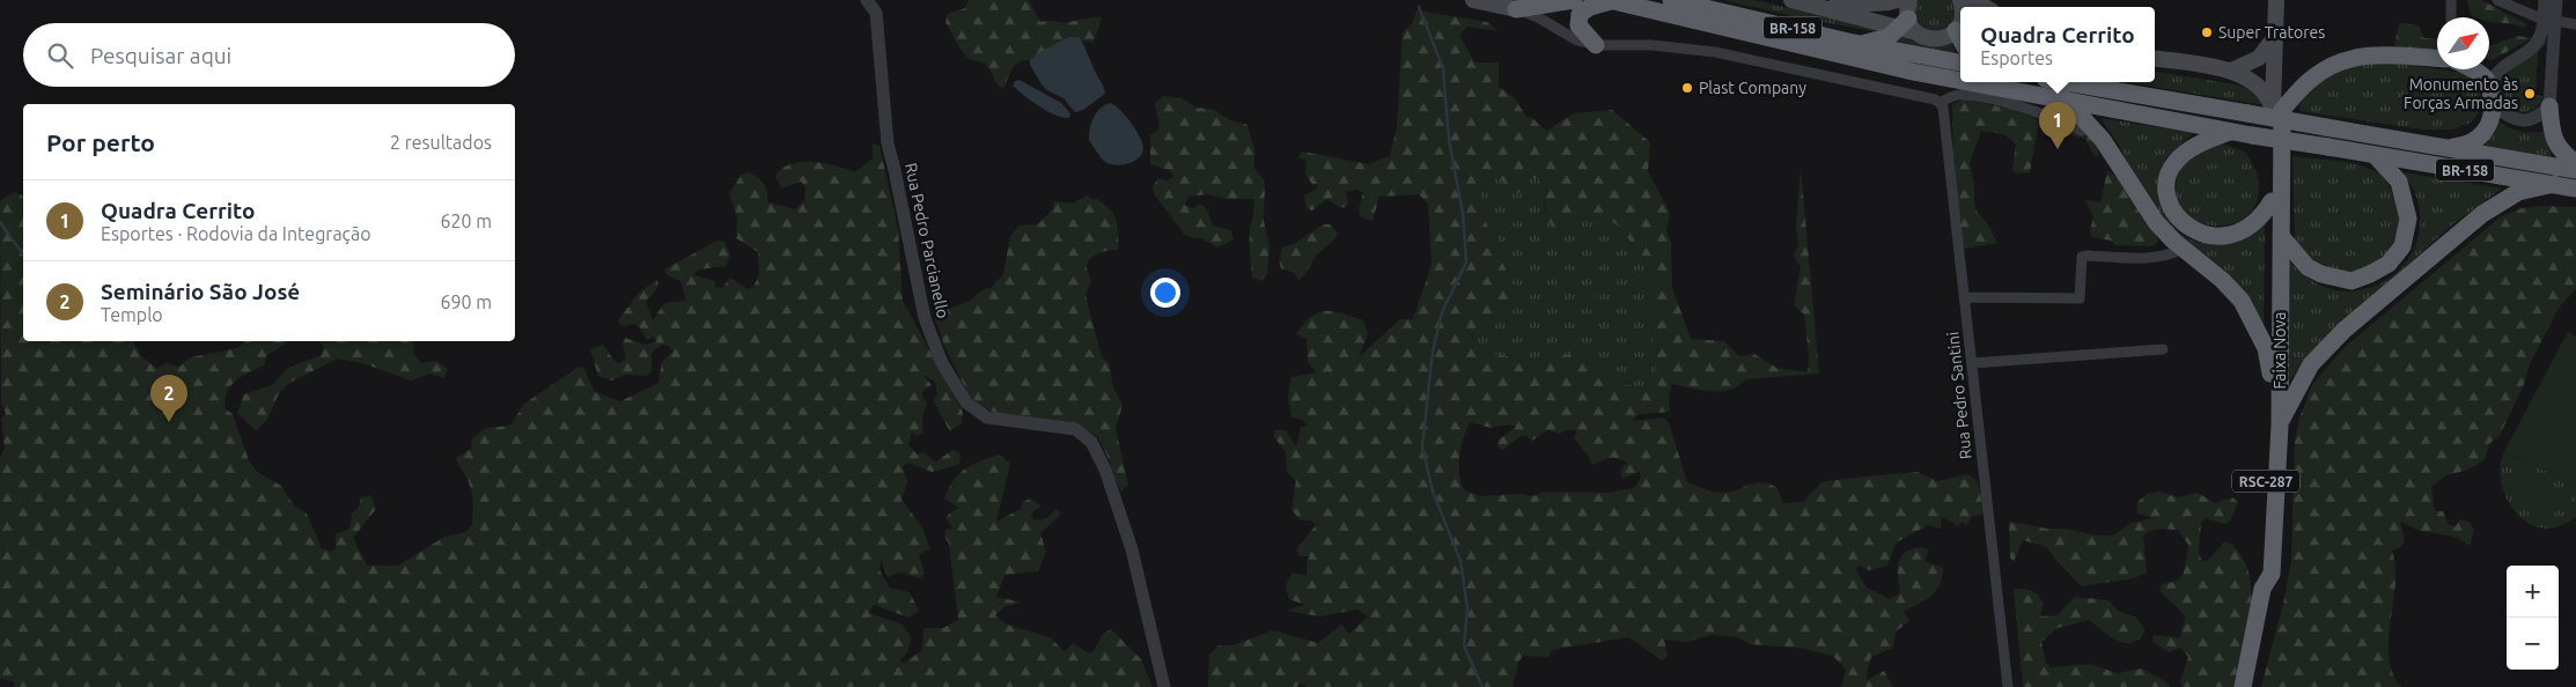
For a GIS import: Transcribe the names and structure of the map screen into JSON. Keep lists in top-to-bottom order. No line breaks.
{"streets":{"highway":["BR-158","Faixa Nova","RSC-287"],"street":["Rua Pedro Parcianello","Rua Pedro Santini"]},"crossings":[["BR-158","Rua Pedro Santini"]],"places":["Super Tratores","Plast Company","Monumento às Forças Armadas"],"north":"top right","page":{"popup":["Quadra Cerrito","Esportes"],"search":"Pesquisar aqui","pins":["1","2"],"heading":["Por perto","2 resultados"],"list":[{"mark":"1","name":"Quadra Cerrito","note":"Esportes · Rodovia da Integração","value":"620 m"},{"mark":"2","name":"Seminário São José","note":"Templo","value":"690 m"}],"map_buttons":["+","−"]}}
